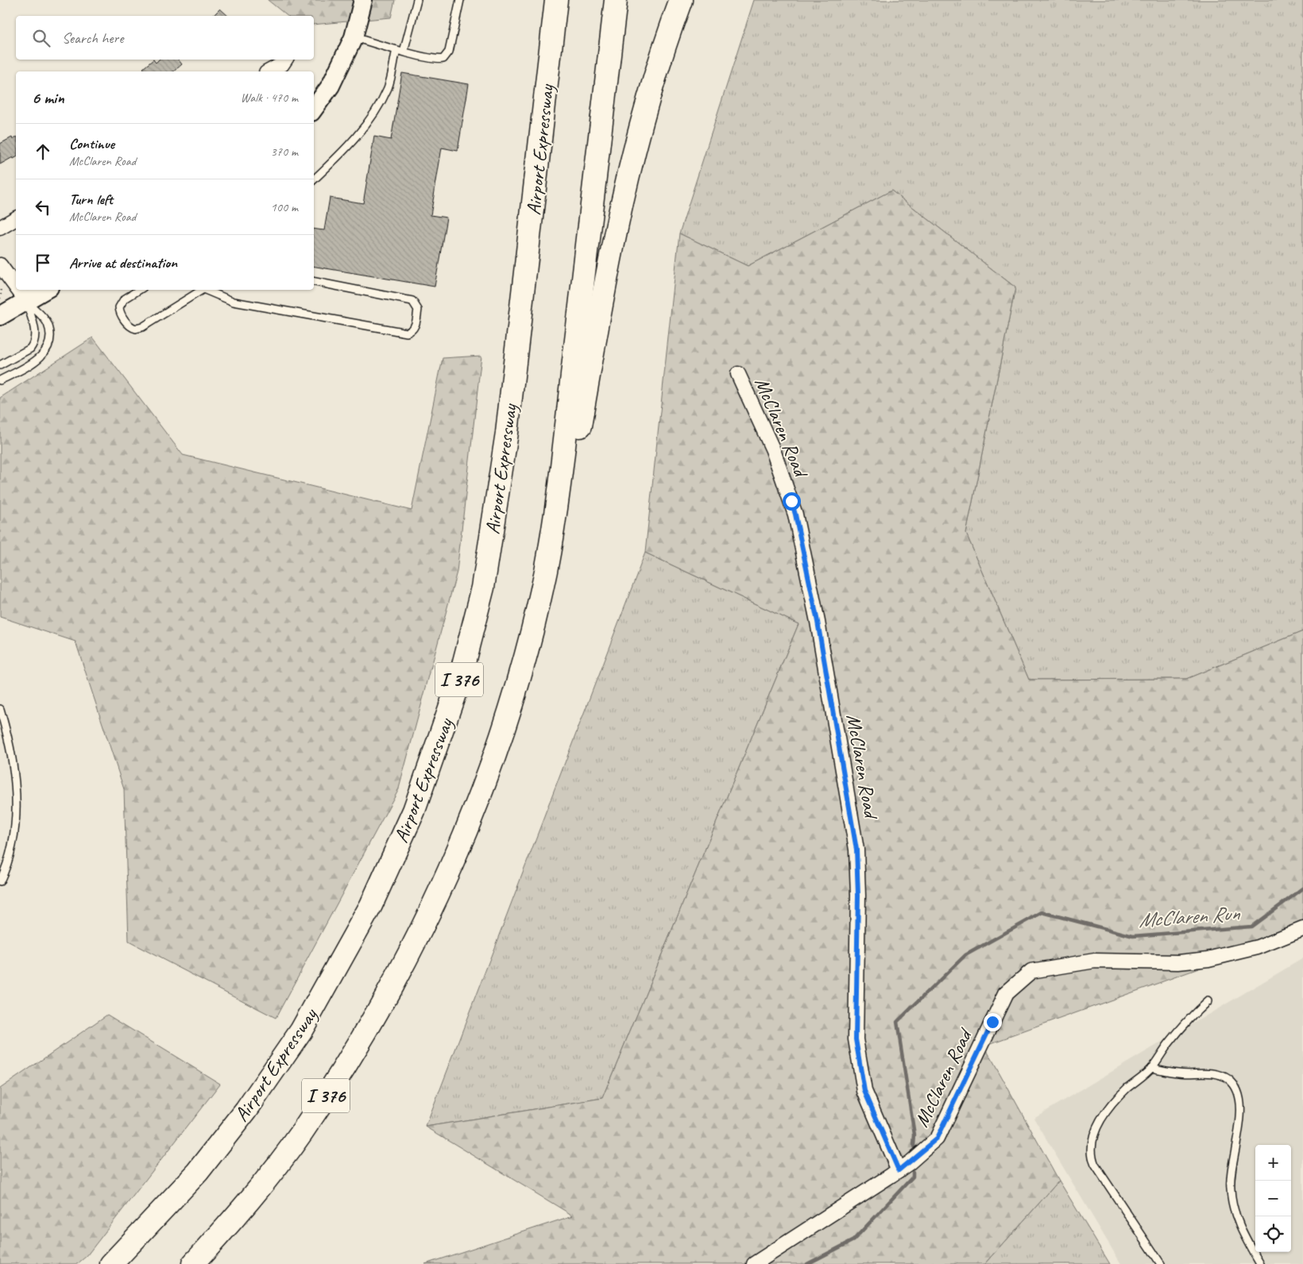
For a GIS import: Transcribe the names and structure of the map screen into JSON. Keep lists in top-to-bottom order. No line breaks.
{"streets":{"highway":["Airport Expressway","I 376"],"street":["McClaren Road"]},"water":["McClaren Run"],"page":{"search":"Search here","heading":["6 min","Walk · 470 m"],"list":[["Continue","McClaren Road","370 m"],["Turn left","McClaren Road","100 m"],"Arrive at destination"],"map_buttons":["+","−"]}}
